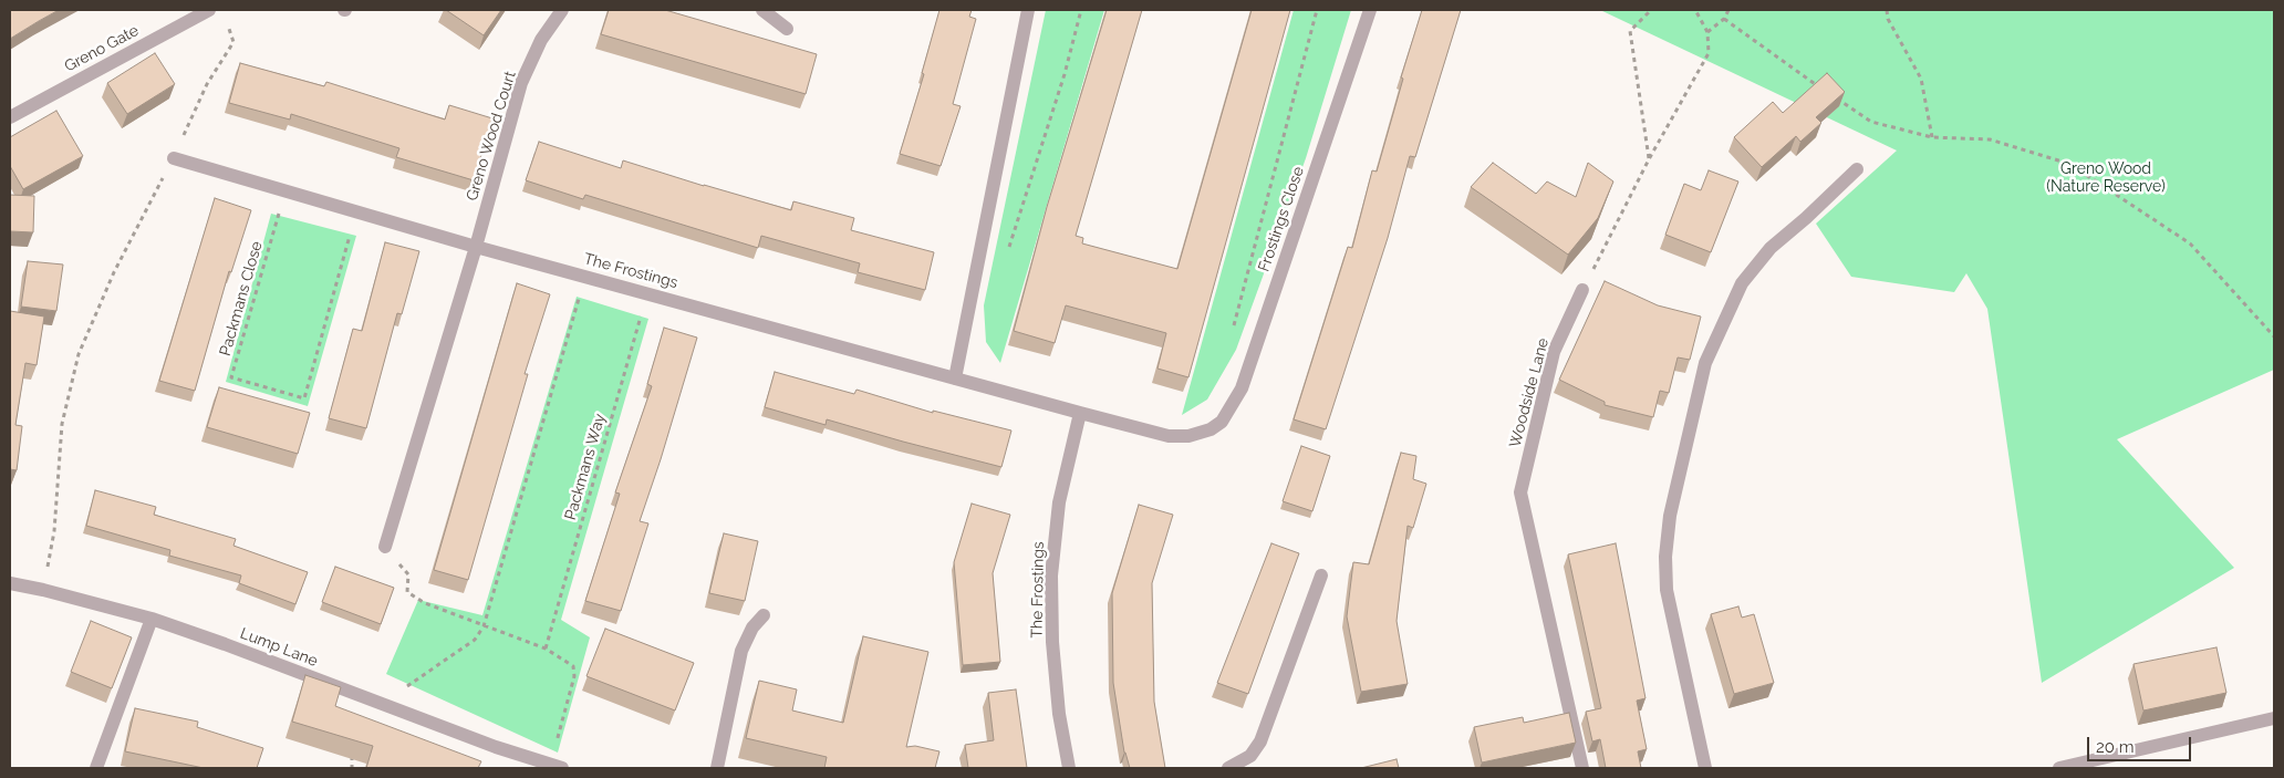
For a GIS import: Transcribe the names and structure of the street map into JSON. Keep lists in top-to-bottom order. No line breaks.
{"streets":{"street":["Greno Gate","Greno Wood Court","Frostings Close","The Frostings","Woodside Lane","Lump Lane"],"path":["Packmans Close","Packmans Way"]},"crossings":[["Greno Wood Court","The Frostings"],["Frostings Close","The Frostings"],["The Frostings","Packmans Close"],["The Frostings","Packmans Way"]],"parks":["Greno Wood (Nature Reserve)"],"scale_bar":"20 m"}
